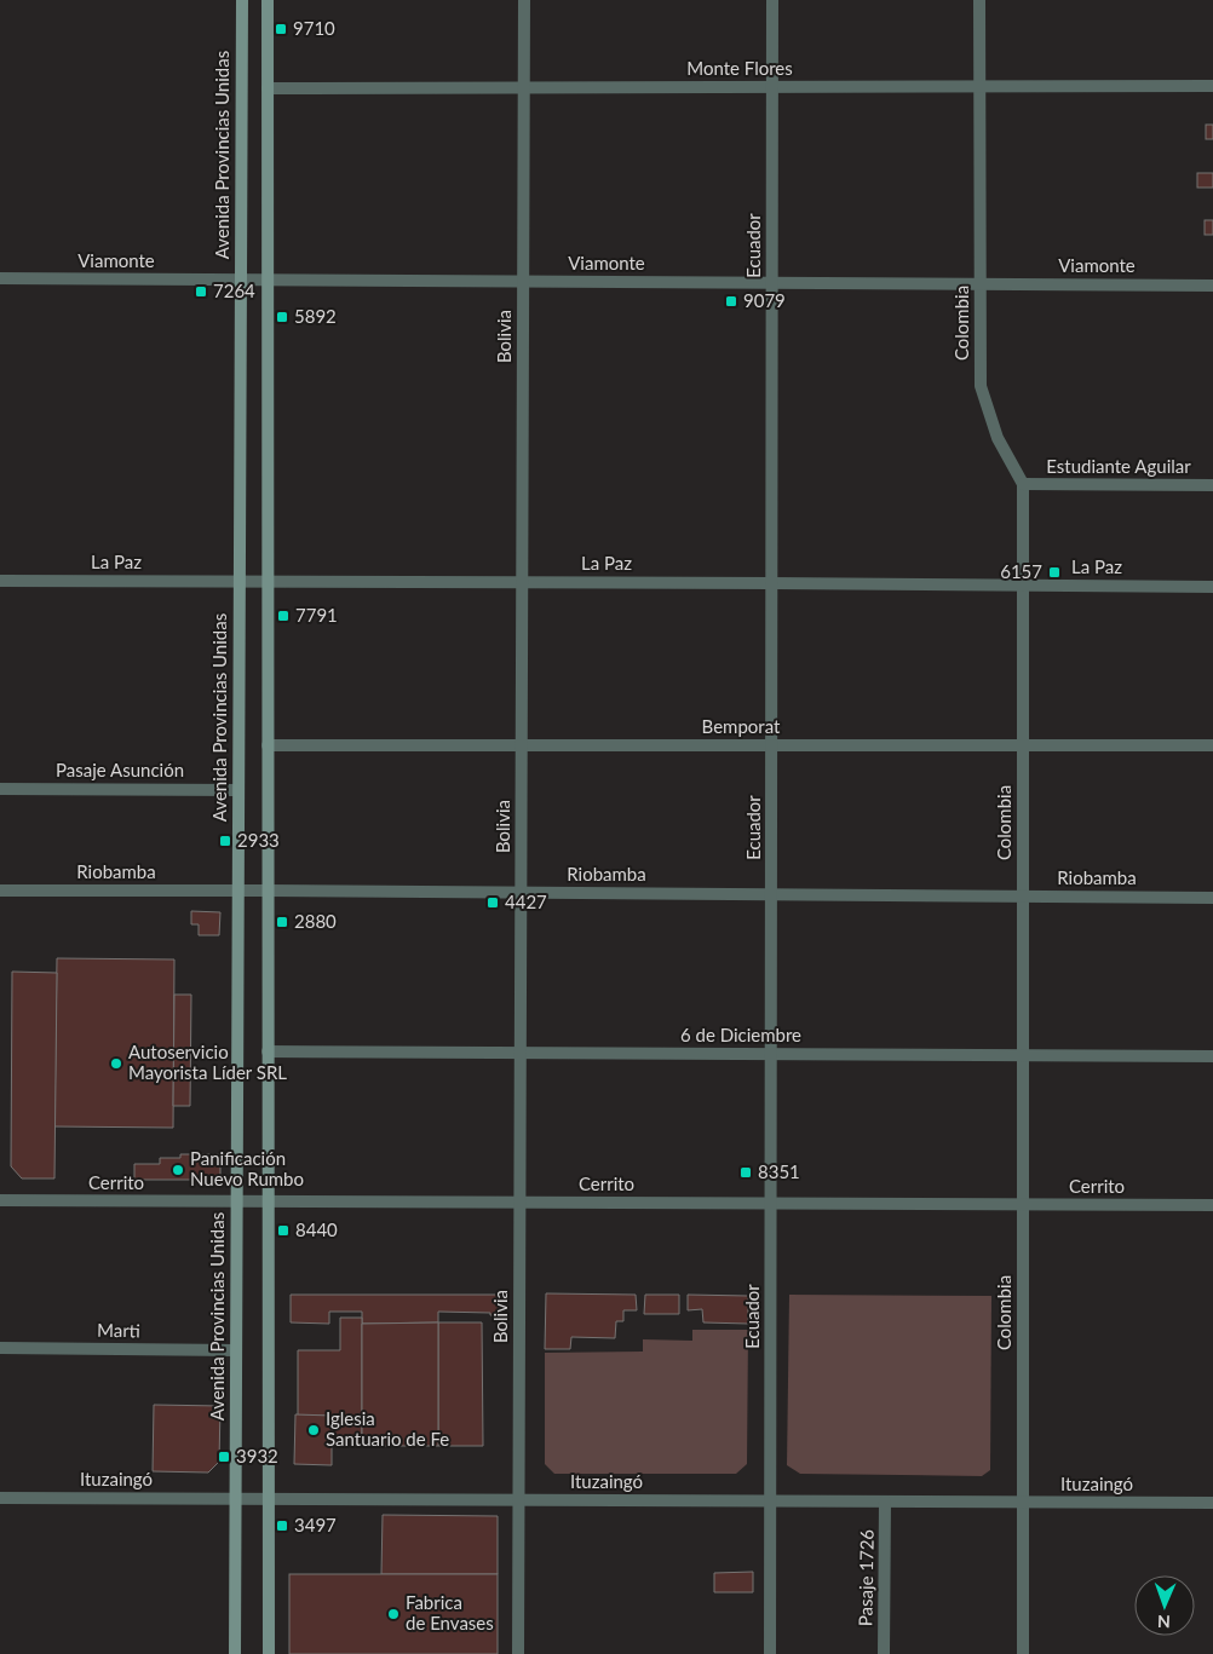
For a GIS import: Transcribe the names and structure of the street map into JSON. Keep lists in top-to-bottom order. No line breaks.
{"streets":{"main road":["Avenida Provincias Unidas"],"street":["Monte Flores","Ecuador","Viamonte","Colombia","Bolivia","Estudiante Aguilar","La Paz","Bemporat","Pasaje Asunción","Riobamba","6 de Diciembre","Cerrito","Marti","Ituzaingó","Pasaje 1726"]},"crossings":[["Monte Flores","Ecuador"],["Monte Flores","Colombia"],["Monte Flores","Bolivia"],["Avenida Provincias Unidas","Viamonte"],["Avenida Provincias Unidas","La Paz"],["Avenida Provincias Unidas","Pasaje Asunción"],["Avenida Provincias Unidas","Riobamba"],["Avenida Provincias Unidas","Cerrito"],["Avenida Provincias Unidas","Marti"],["Avenida Provincias Unidas","Ituzaingó"],["Ecuador","Viamonte"],["Ecuador","La Paz"],["Ecuador","Bemporat"],["Ecuador","Riobamba"],["Ecuador","6 de Diciembre"],["Ecuador","Cerrito"],["Ecuador","Ituzaingó"],["Viamonte","Colombia"],["Viamonte","Bolivia"],["Colombia","Estudiante Aguilar"],["Colombia","La Paz"],["Colombia","Bemporat"],["Colombia","Riobamba"],["Colombia","6 de Diciembre"],["Colombia","Cerrito"],["Colombia","Ituzaingó"],["Bolivia","La Paz"],["Bolivia","Bemporat"],["Bolivia","Riobamba"],["Bolivia","6 de Diciembre"],["Bolivia","Cerrito"],["Bolivia","Ituzaingó"],["Ituzaingó","Pasaje 1726"]],"places":{"transit":["9710","7264","9079","5892","6157","7791","2933","4427","2880","8351","8440","3932","3497"],"other":["Autoservicio Mayorista Líder SRL","Panificación Nuevo Rumbo","Iglesia Santuario de Fe","Fabrica de Envases"]},"north":"bottom"}
